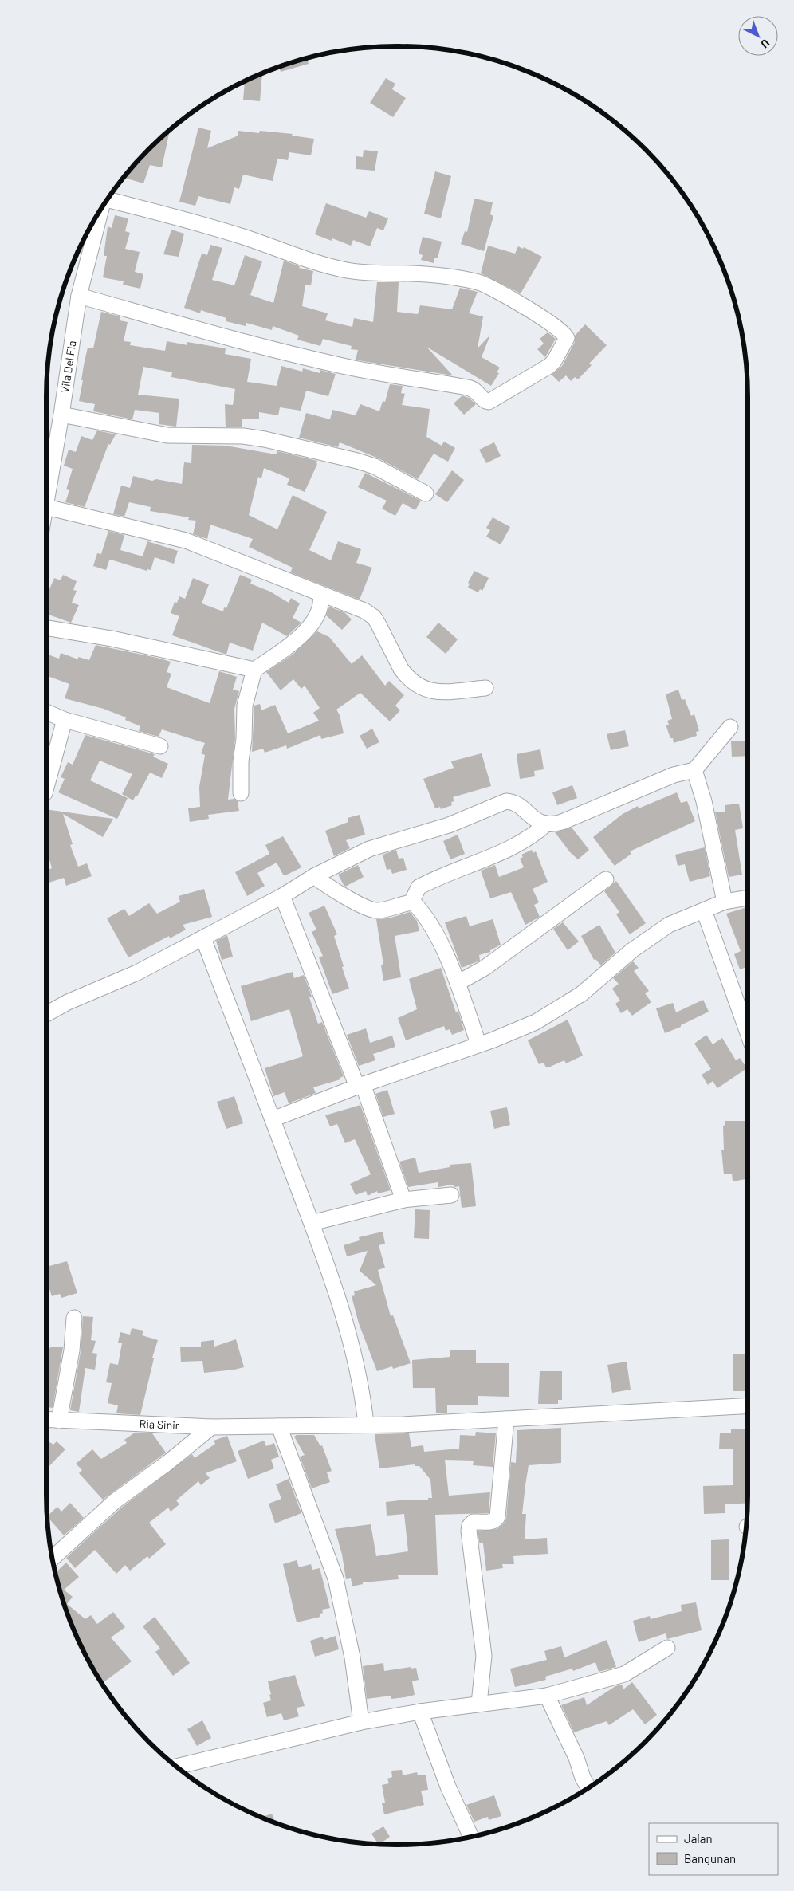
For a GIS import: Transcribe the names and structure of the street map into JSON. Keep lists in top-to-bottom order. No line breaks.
{"streets":{"street":["Vila Del Fia","Ria Sinir"]},"legend":["Jalan","Bangunan"],"north":"bottom right"}
